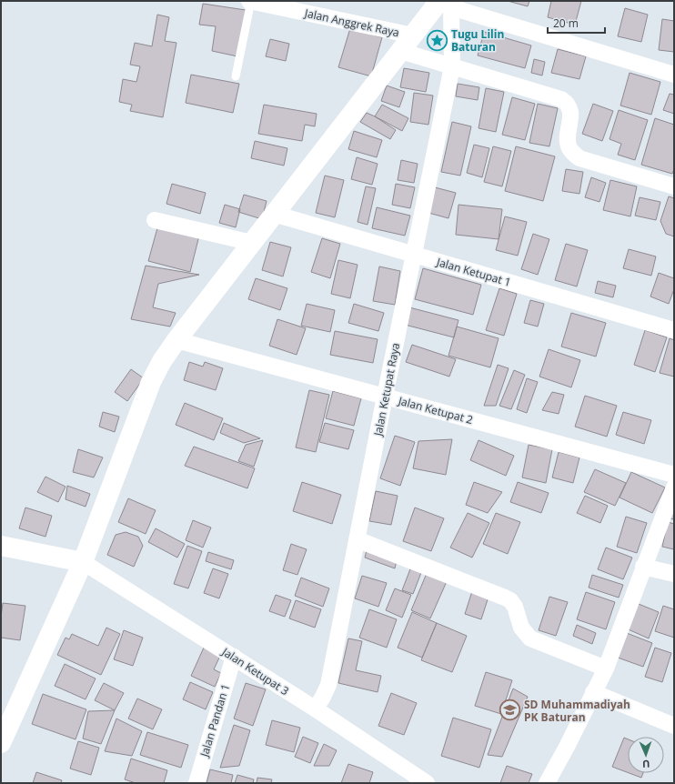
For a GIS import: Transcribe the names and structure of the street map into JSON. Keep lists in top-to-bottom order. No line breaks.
{"streets":{"street":["Jalan Anggrek Raya","Jalan Ketupat 1","Jalan Ketupat Raya","Jalan Ketupat 2","Jalan Ketupat 3","Jalan Pandan 1"]},"crossings":[["Jalan Ketupat 1","Jalan Ketupat Raya"],["Jalan Ketupat Raya","Jalan Ketupat 2"],["Jalan Ketupat Raya","Jalan Ketupat 3"],["Jalan Ketupat 3","Jalan Pandan 1"]],"places":{"place":["Tugu Lilin Baturan"],"school or university":["SD Muhammadiyah PK Baturan"]},"scale_bar":"20 m","north":"bottom"}
